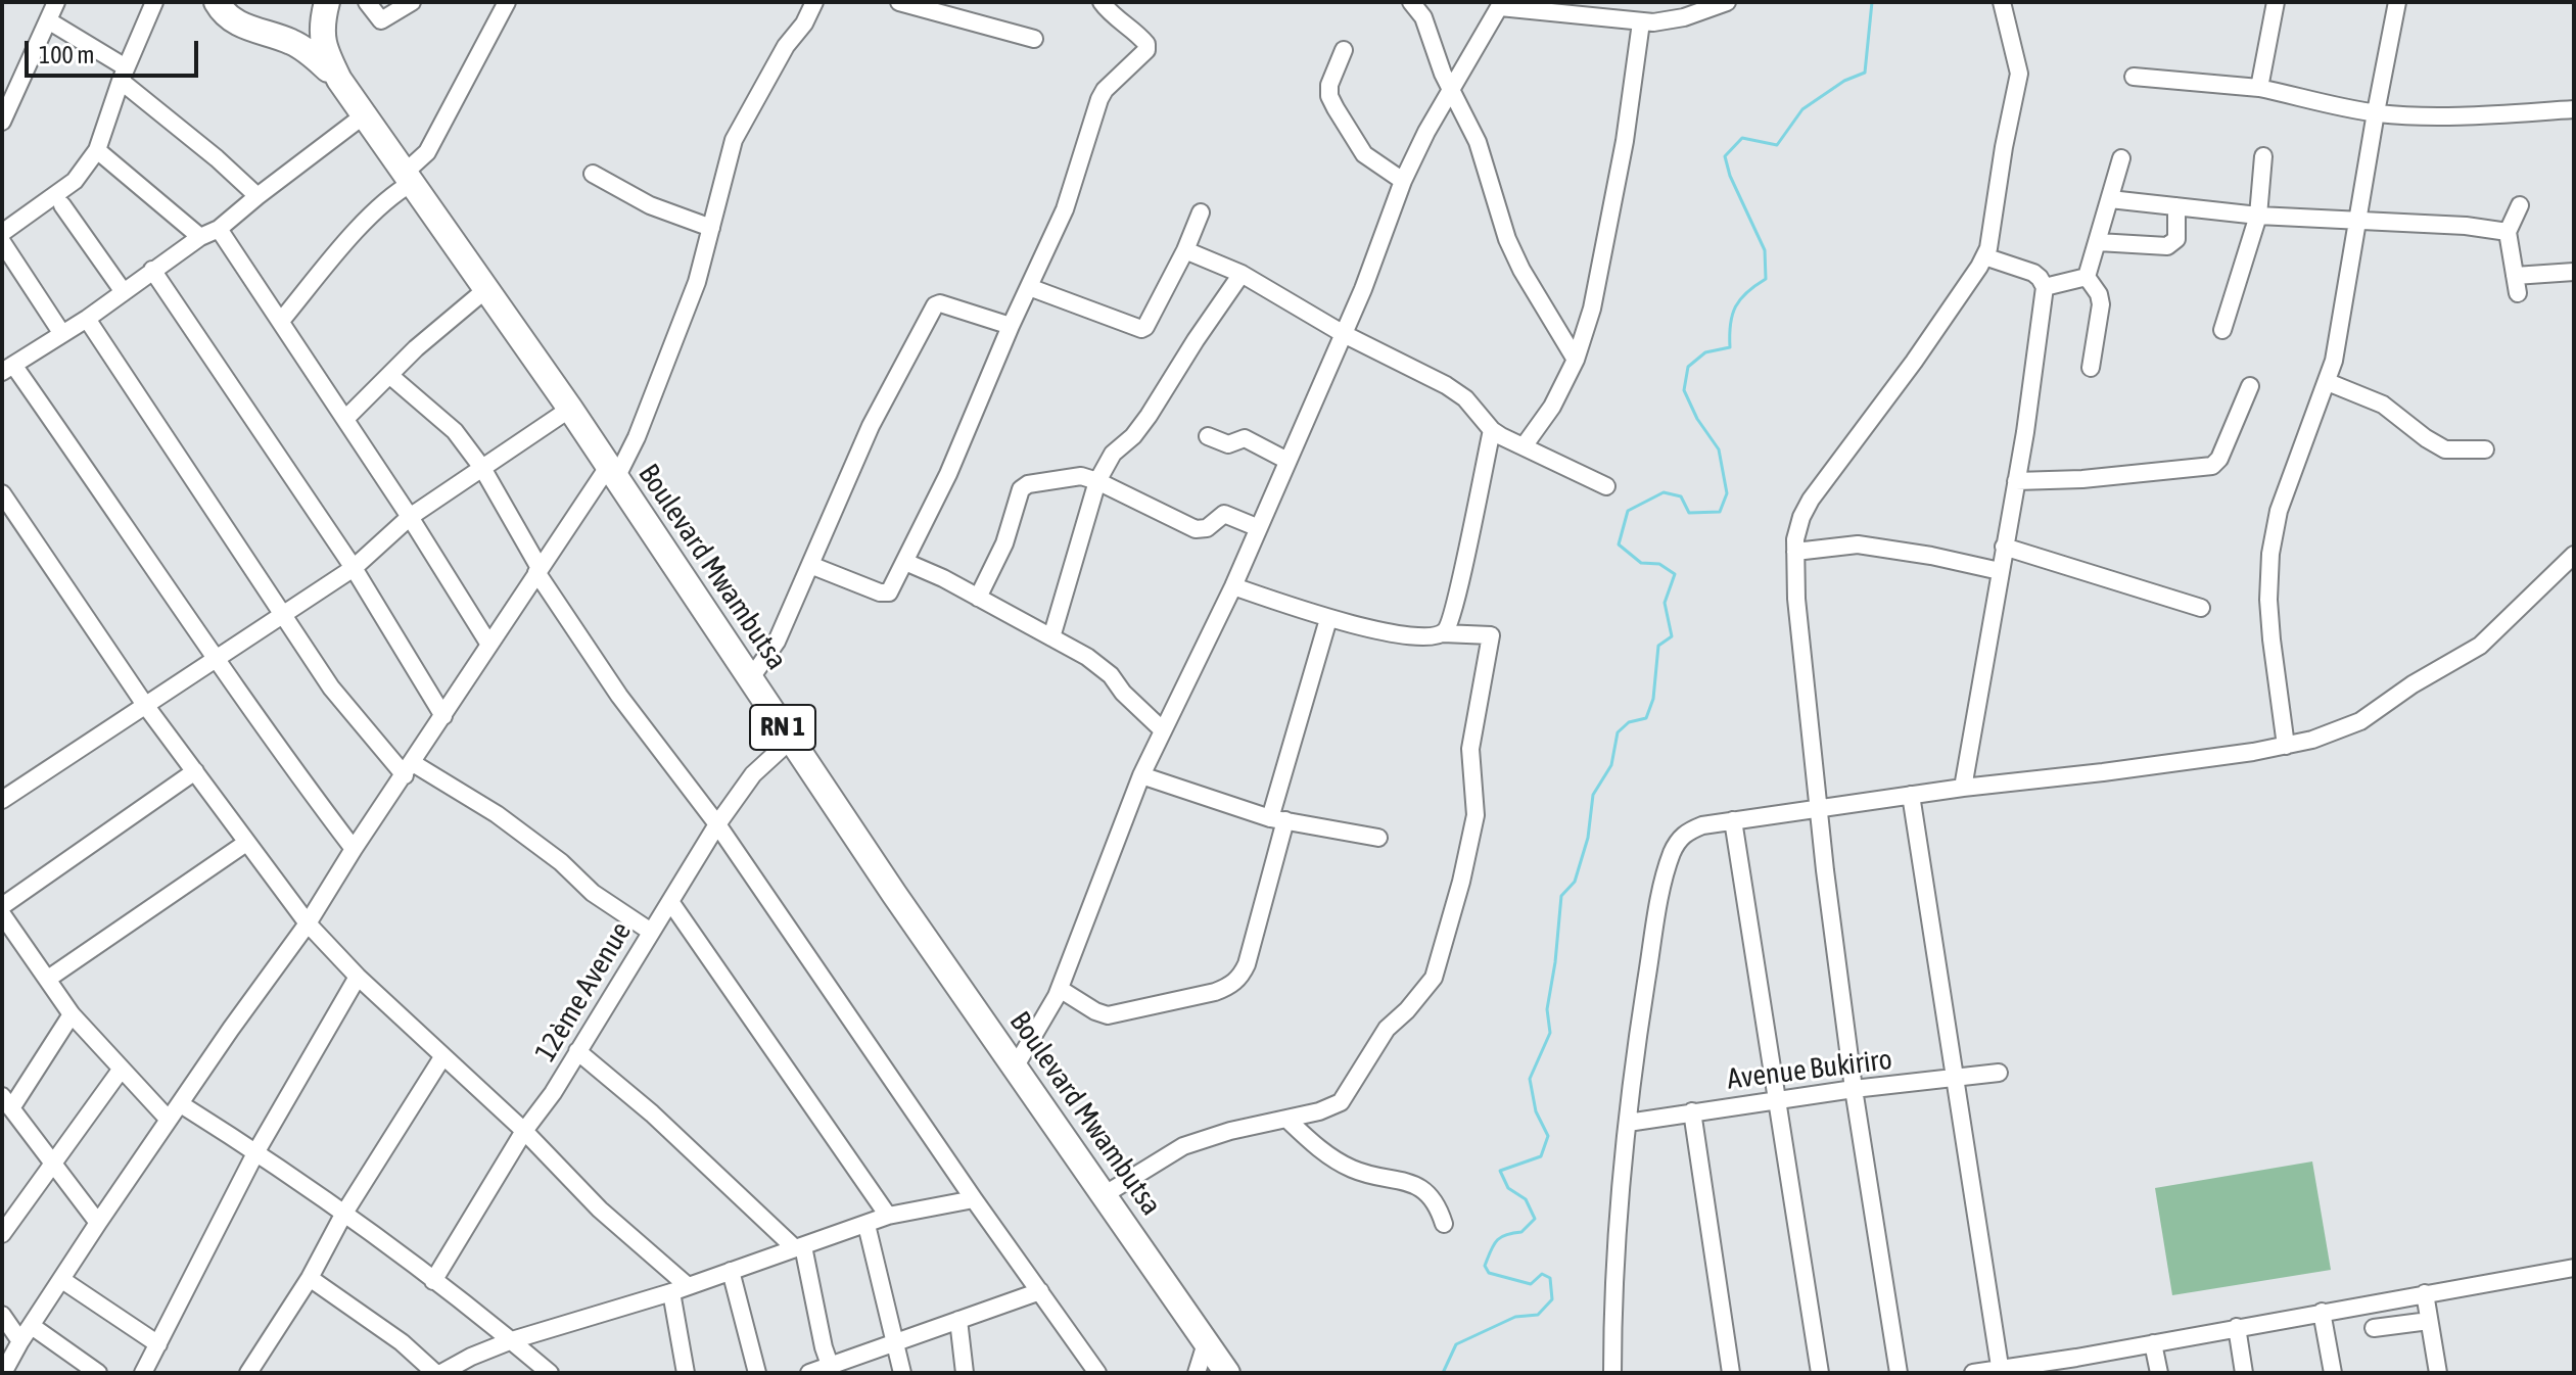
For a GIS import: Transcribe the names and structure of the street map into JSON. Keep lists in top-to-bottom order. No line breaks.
{"streets":{"highway":["Boulevard Mwambutsa","RN 1"],"street":["12ème Avenue","Avenue Bukiriro"]},"crossings":[["Boulevard Mwambutsa","12ème Avenue"]],"scale_bar":"100 m"}
